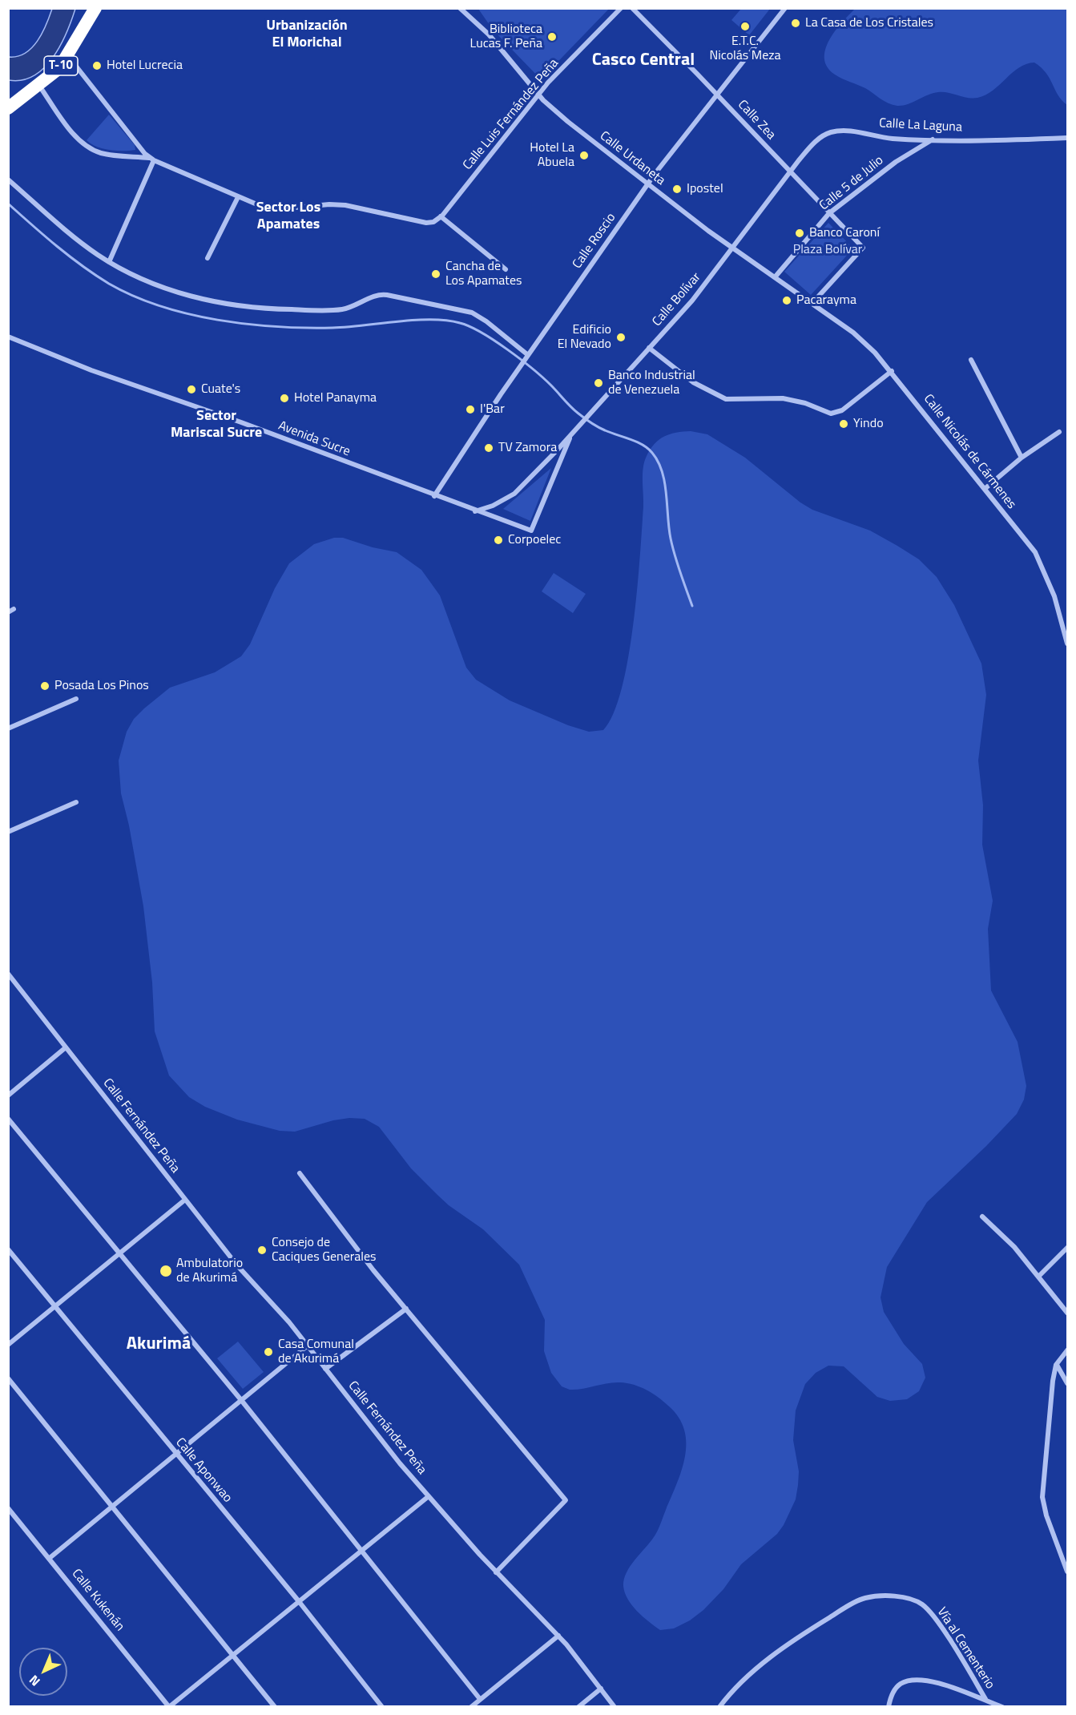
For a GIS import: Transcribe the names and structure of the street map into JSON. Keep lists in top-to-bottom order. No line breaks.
{"streets":{"highway":["T-10"],"street":["Calle Luis Fernández Peña","Calle Zea","Calle La Laguna","Calle Urdaneta","Calle 5 de Julio","Calle Roscio","Calle Bolívar","Avenida Sucre","Calle Nicolás de Cármenes","Calle Fernández Peña","Calle Aponwao","Calle Kukenán","Vía al Cementerio"]},"crossings":[["Calle Luis Fernández Peña","Calle Urdaneta"],["Calle Zea","Calle La Laguna"],["Calle Zea","Calle Urdaneta"],["Calle Zea","Calle 5 de Julio"],["Calle Zea","Calle Roscio"],["Calle Zea","Calle Bolívar"],["Calle Zea","Calle Nicolás de Cármenes"],["Calle La Laguna","Calle 5 de Julio"],["Calle La Laguna","Calle Bolívar"],["Calle Urdaneta","Calle 5 de Julio"],["Calle Urdaneta","Calle Roscio"],["Calle Urdaneta","Calle Bolívar"],["Calle Urdaneta","Calle Nicolás de Cármenes"],["Calle Roscio","Avenida Sucre"],["Calle Bolívar","Avenida Sucre"]],"districts":["Urbanización El Morichal","Casco Central","Sector Los Apamates","Sector Mariscal Sucre","Akurimá"],"parks":["Plaza Bolívar"],"places":["La Casa de Los Cristales","E.T.C. Nicolás Meza","Biblioteca Lucas F. Peña","Hotel Lucrecia","Hotel La Abuela","Ipostel","Banco Caroní","Cancha de Los Apamates","Pacarayma","Edificio El Nevado","Banco Industrial de Venezuela","Cuate's","Hotel Panayma","I'Bar","Yindo","TV Zamora","Corpoelec","Posada Los Pinos","Consejo de Caciques Generales","Ambulatorio de Akurimá","Casa Comunal de Akurimá"],"north":"bottom left"}
